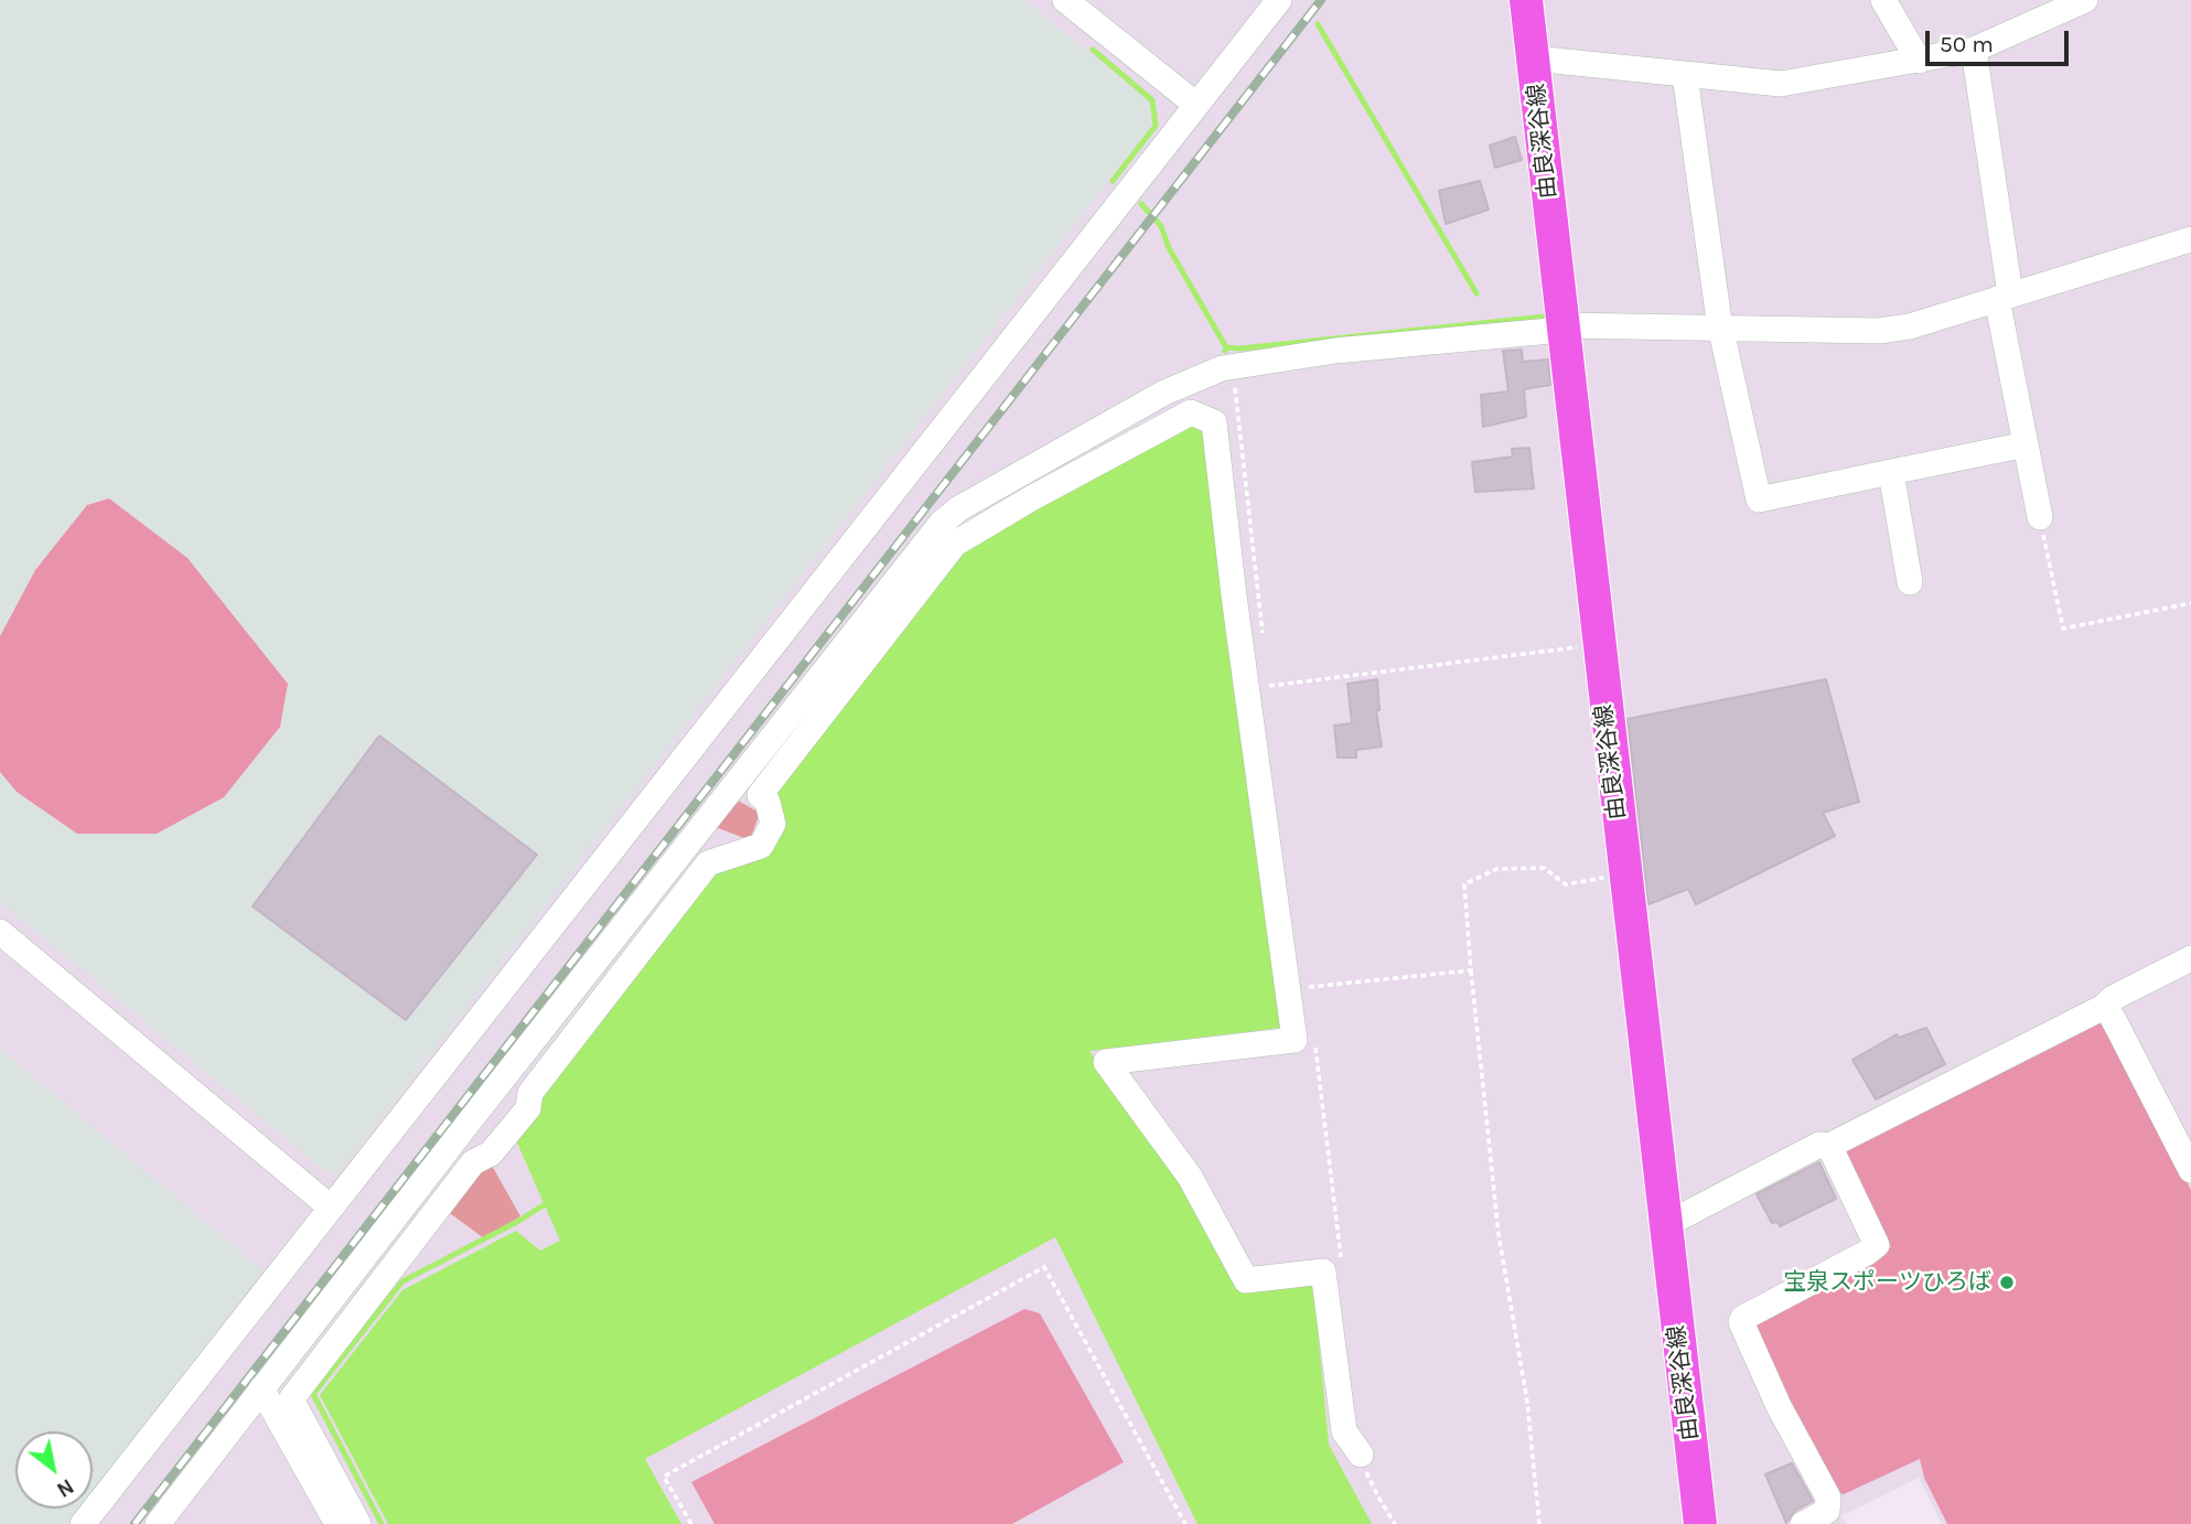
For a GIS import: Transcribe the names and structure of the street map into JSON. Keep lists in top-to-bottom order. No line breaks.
{"streets":{"main road":["由良深谷線"]},"places":["宝泉スポーツひろば"],"scale_bar":"50 m","north":"bottom right"}
